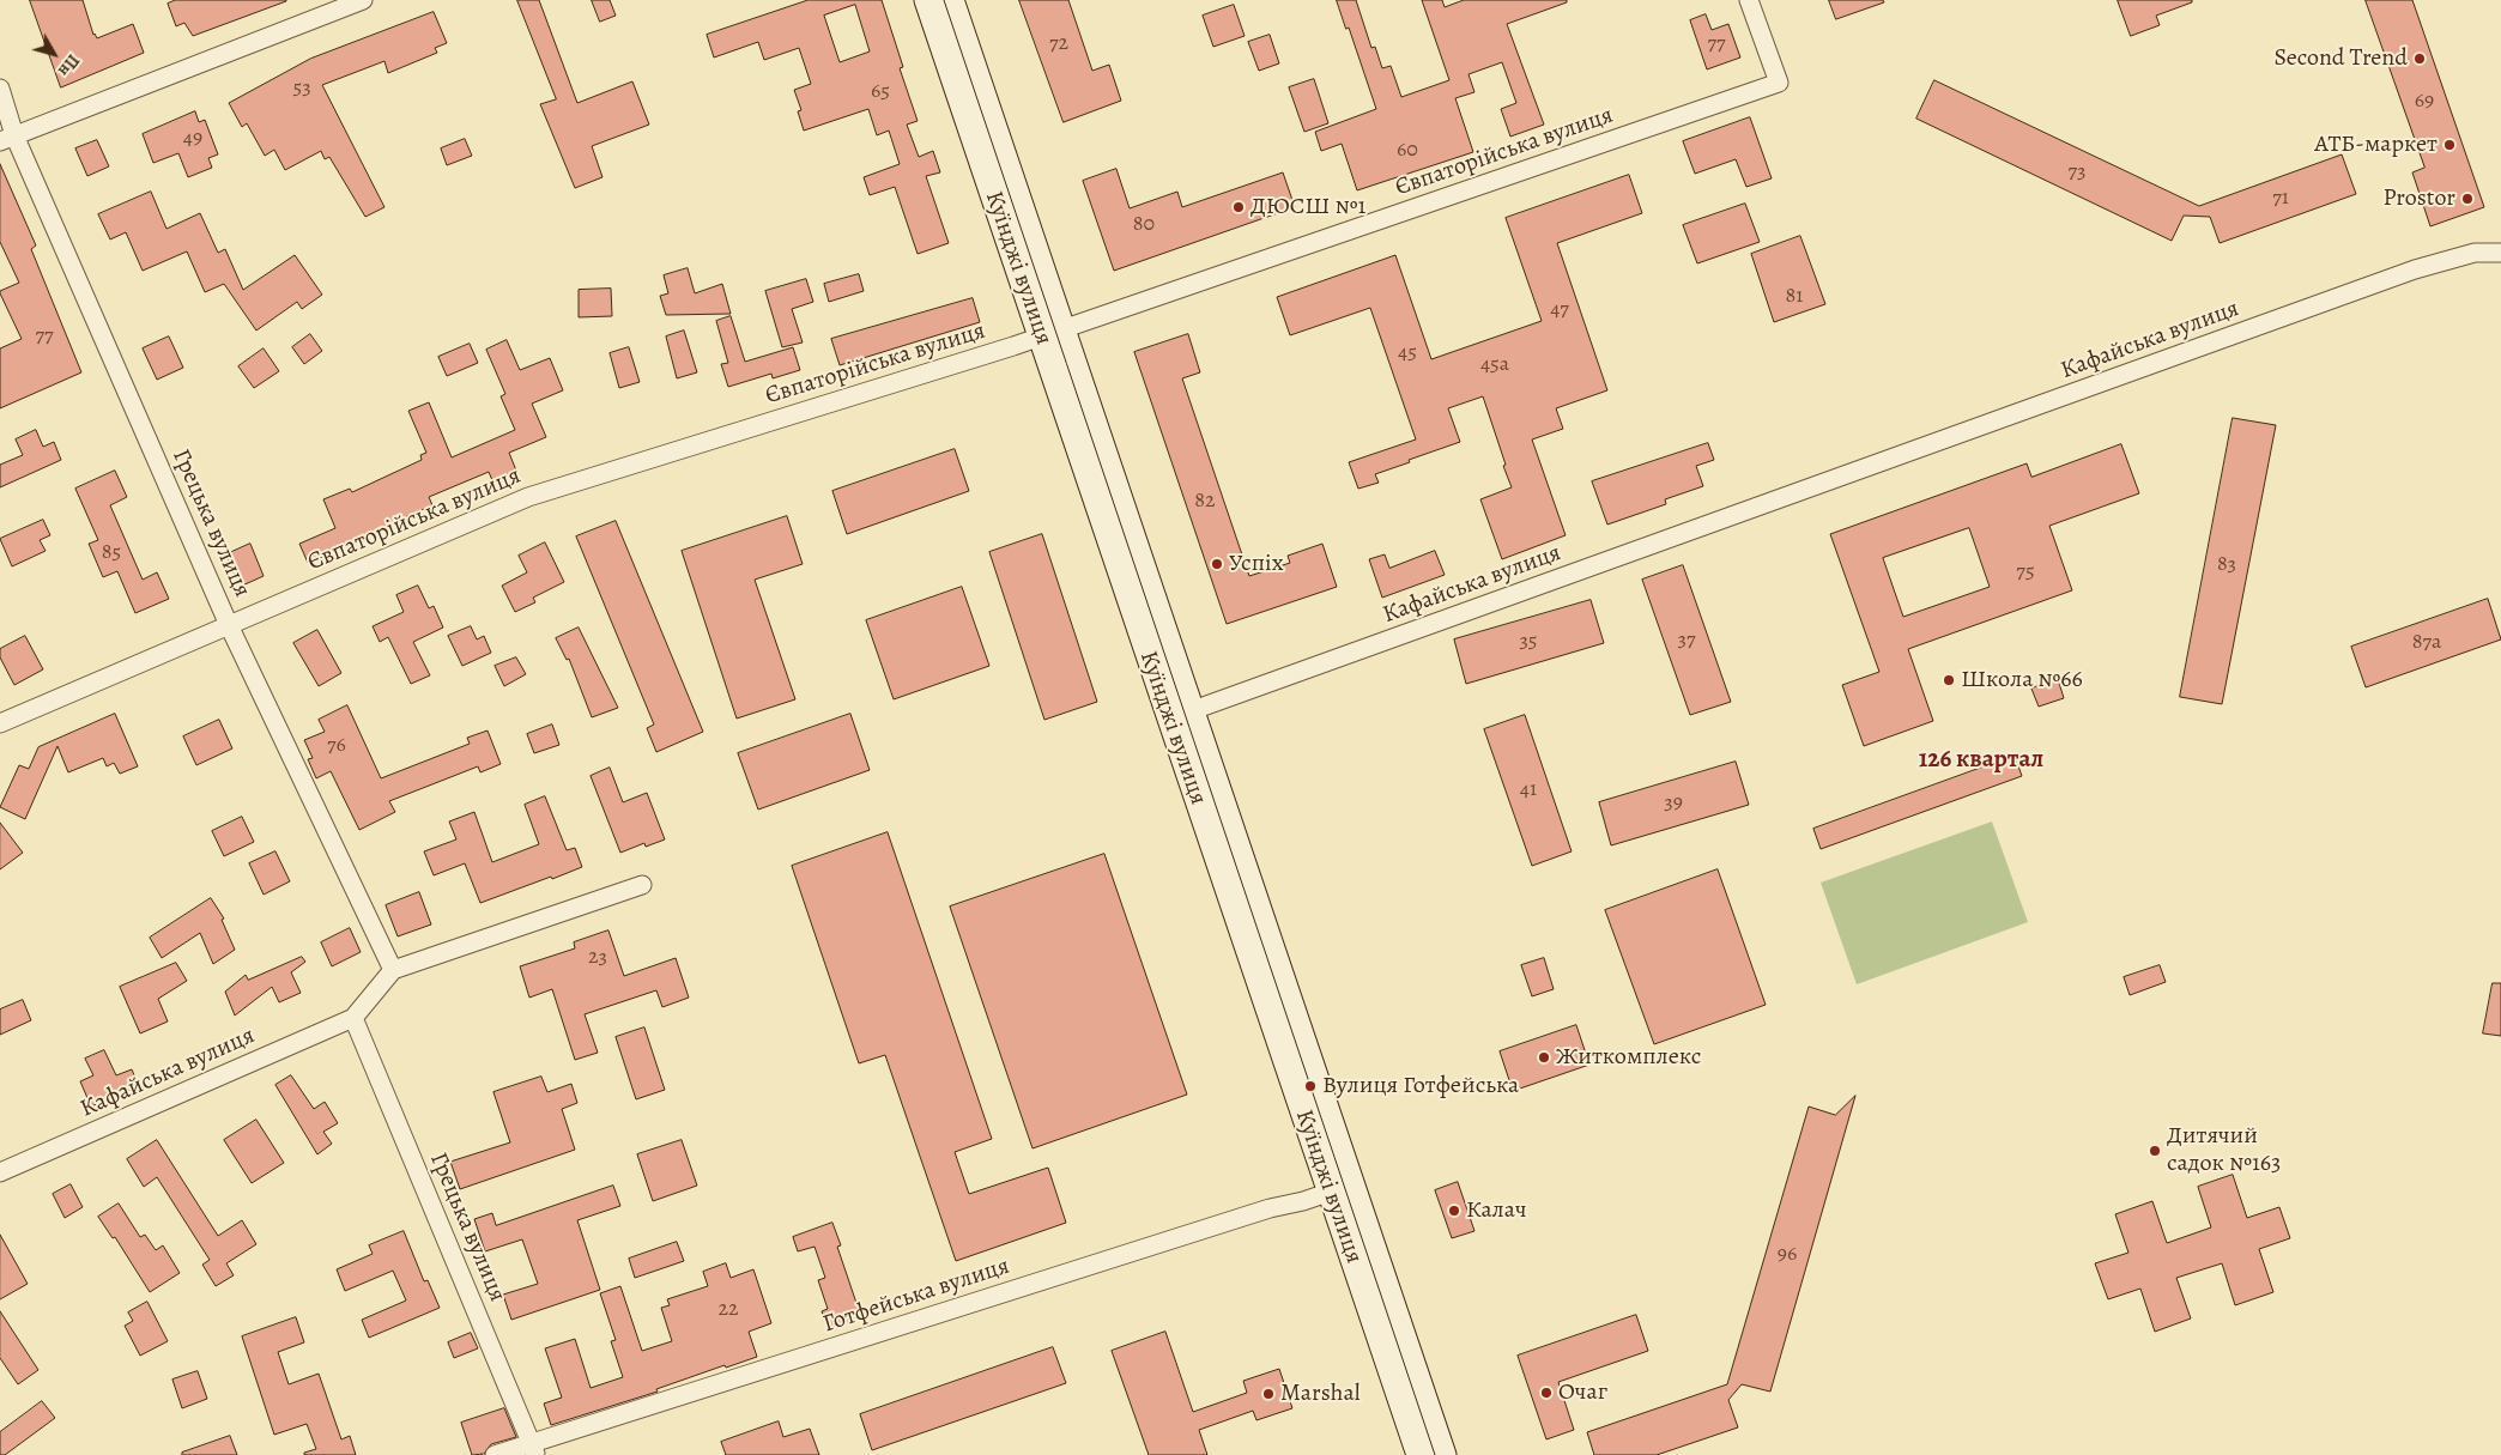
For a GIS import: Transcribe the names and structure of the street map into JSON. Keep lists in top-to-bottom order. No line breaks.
{"streets":{"main road":["Куїнджі вулиця"],"street":["Євпаторійська вулиця","Кафайська вулиця","Грецька вулиця","Готфейська вулиця"]},"crossings":[["Євпаторійська вулиця","Куїнджі вулиця"],["Євпаторійська вулиця","Грецька вулиця"],["Куїнджі вулиця","Кафайська вулиця"],["Куїнджі вулиця","Готфейська вулиця"],["Кафайська вулиця","Грецька вулиця"],["Грецька вулиця","Готфейська вулиця"]],"districts":["126 квартал"],"places":["Second Trend","АТБ-маркет","Prostor","ДЮСШ №1","Успіх","Школа №66","Житкомплекс","Вулиця Готфейська","Дитячий садок №163","Калач","Очаг","Marshal"],"house_numbers":["72","77","53","65","69","49","60","73","71","80","81","47","77","45","45а","82","85","83","75","37","35","87а","76","41","39","23","96","22"],"north":"bottom right"}
